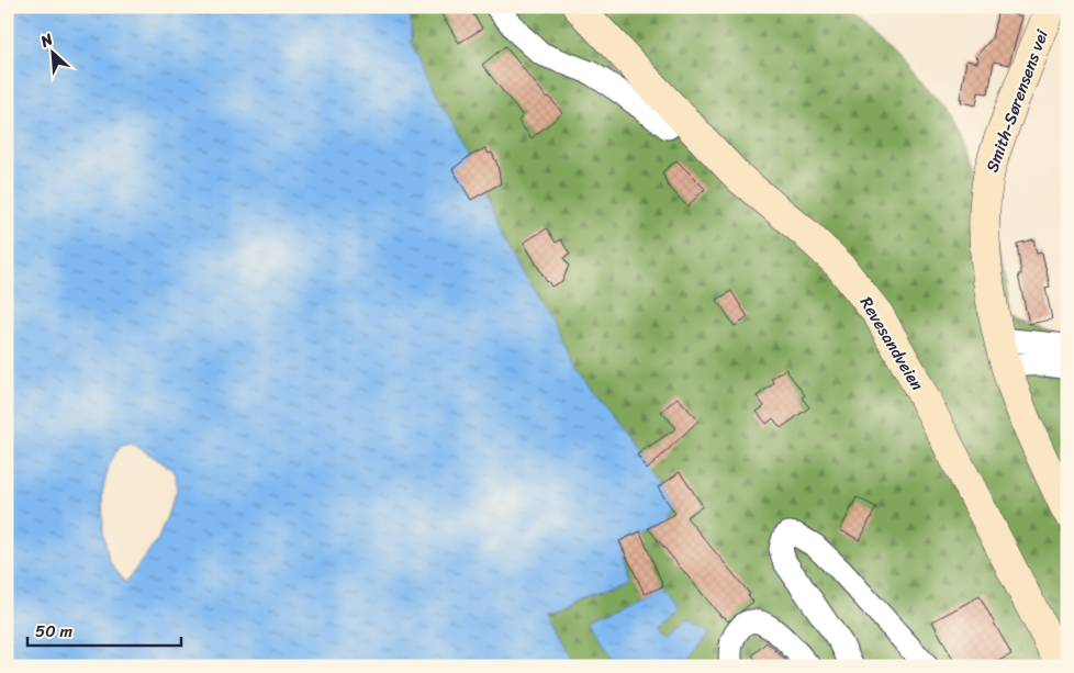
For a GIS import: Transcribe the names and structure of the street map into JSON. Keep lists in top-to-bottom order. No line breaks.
{"streets":{"main road":["Smith-Sørensens vei","Revesandveien"]},"scale_bar":"50 m","north":"top left"}
